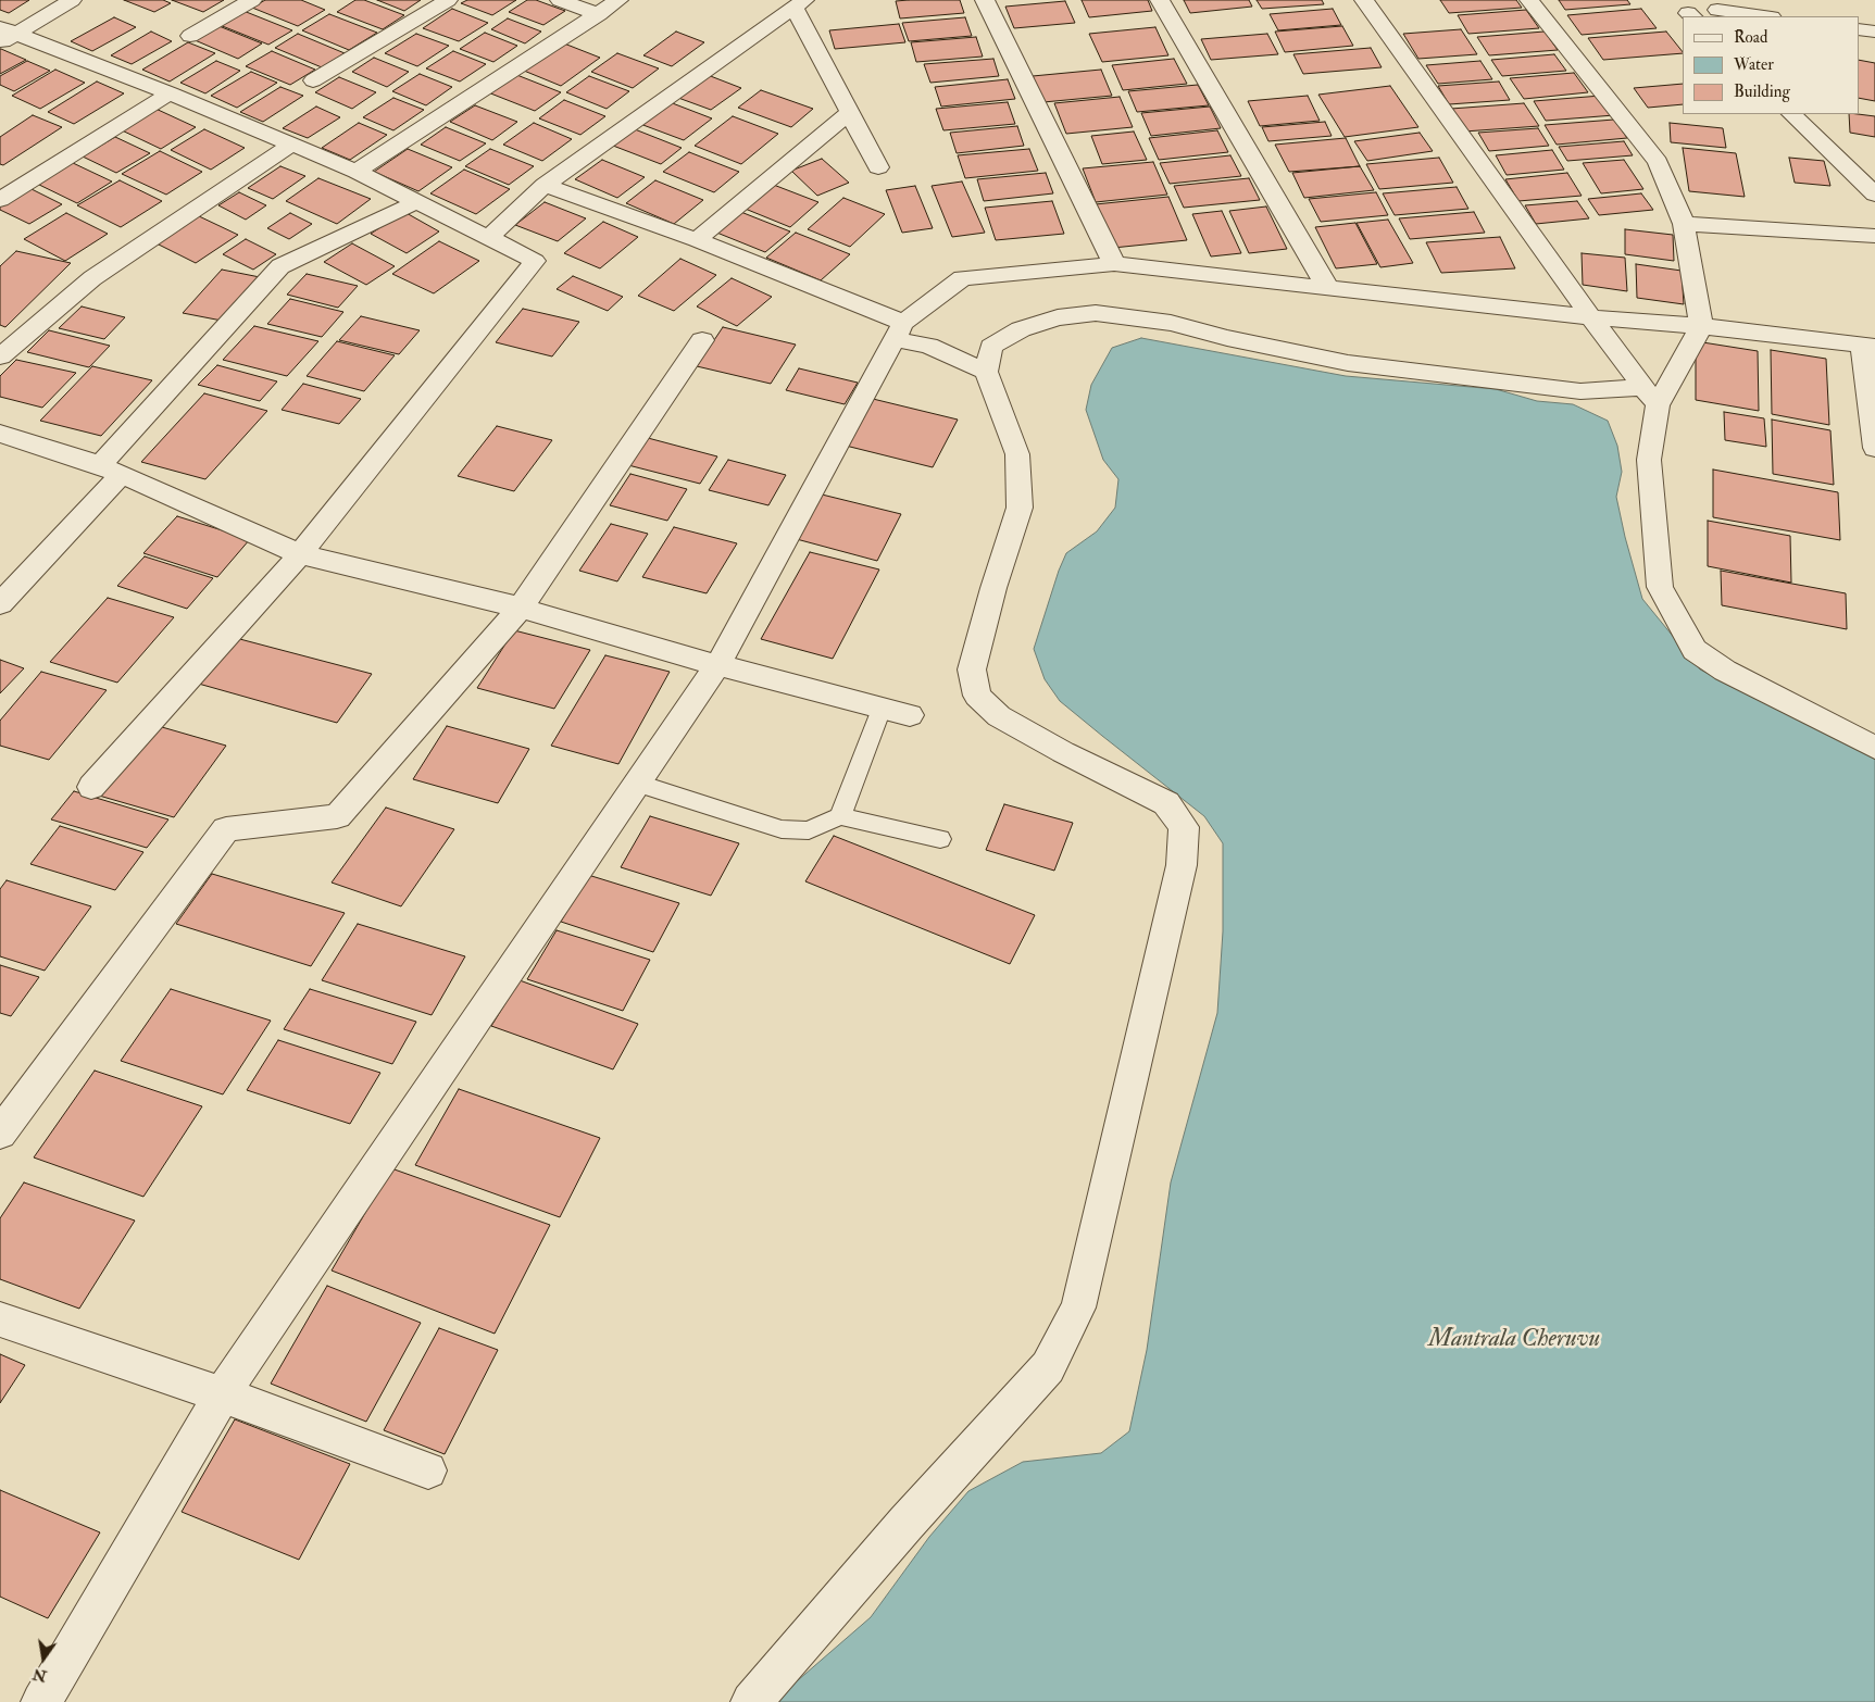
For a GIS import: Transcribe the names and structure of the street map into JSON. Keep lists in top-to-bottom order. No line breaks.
{"water":["Mantrala Cheruvu"],"legend":["Road","Water","Building"],"north":"bottom"}
